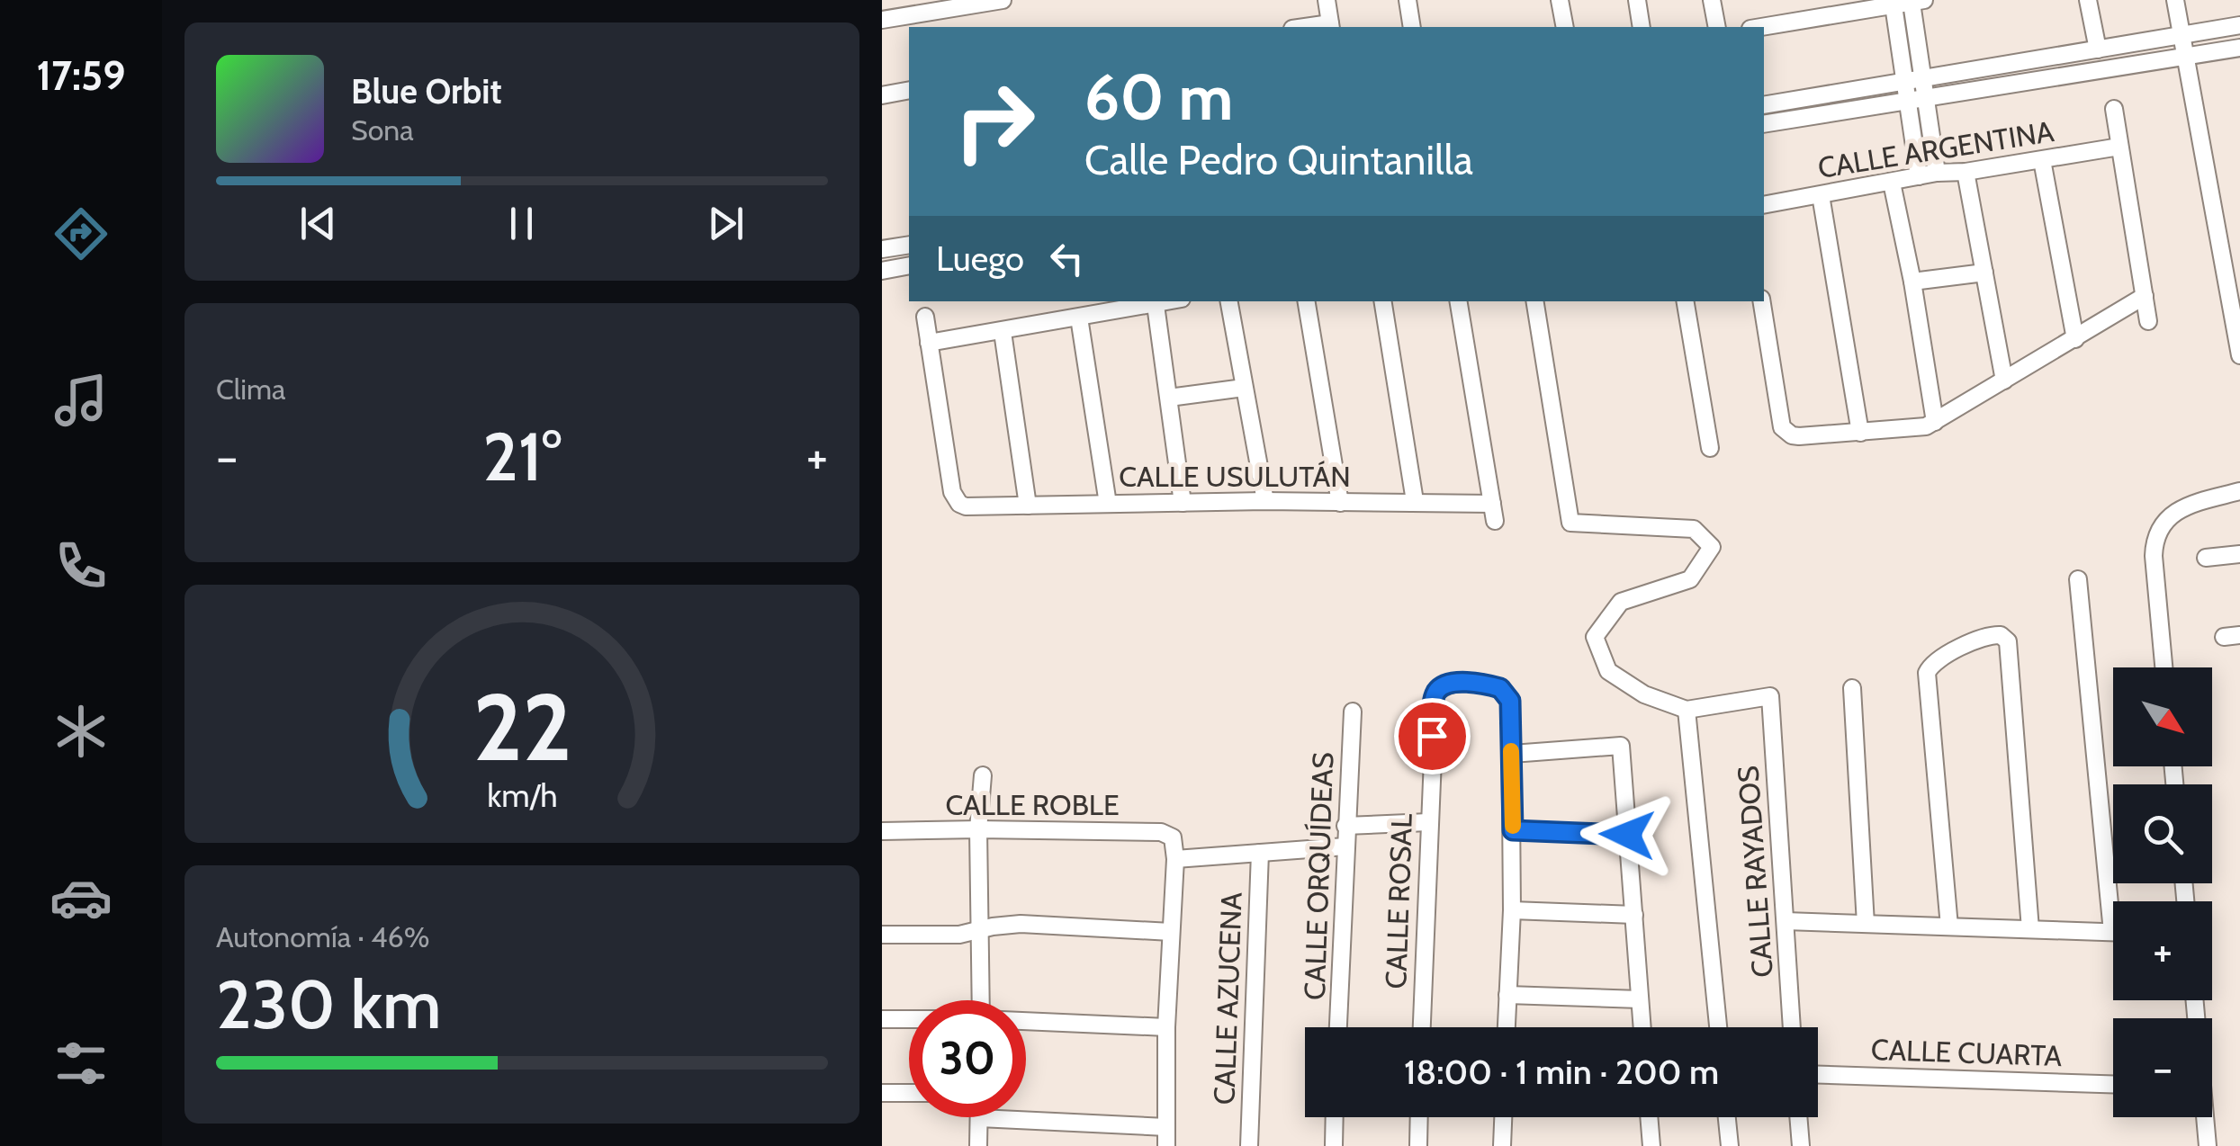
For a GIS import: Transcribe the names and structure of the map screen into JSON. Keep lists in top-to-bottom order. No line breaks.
{"streets":{"street":["CALLE ARGENTINA","CALLE USULUTÁN","CALLE ROBLE","CALLE RAYADOS","CALLE ORQUÍDEAS","CALLE ROSAL","CALLE AZUCENA","CALLE CUARTA"]},"north":"bottom right","page":{"tabs":"17:59","turn":["60 m","Calle Pedro Quintanilla"],"song":["Blue Orbit","Sona"],"then":"Luego","tile":["Clima",["Autonomía · 46%","230 km"]],"heat":["−","21°","+"],"map_buttons":["+","−"],"limit":"30","trip":"18:00 · 1 min · 200 m","gauge":["22","km/h"]}}
